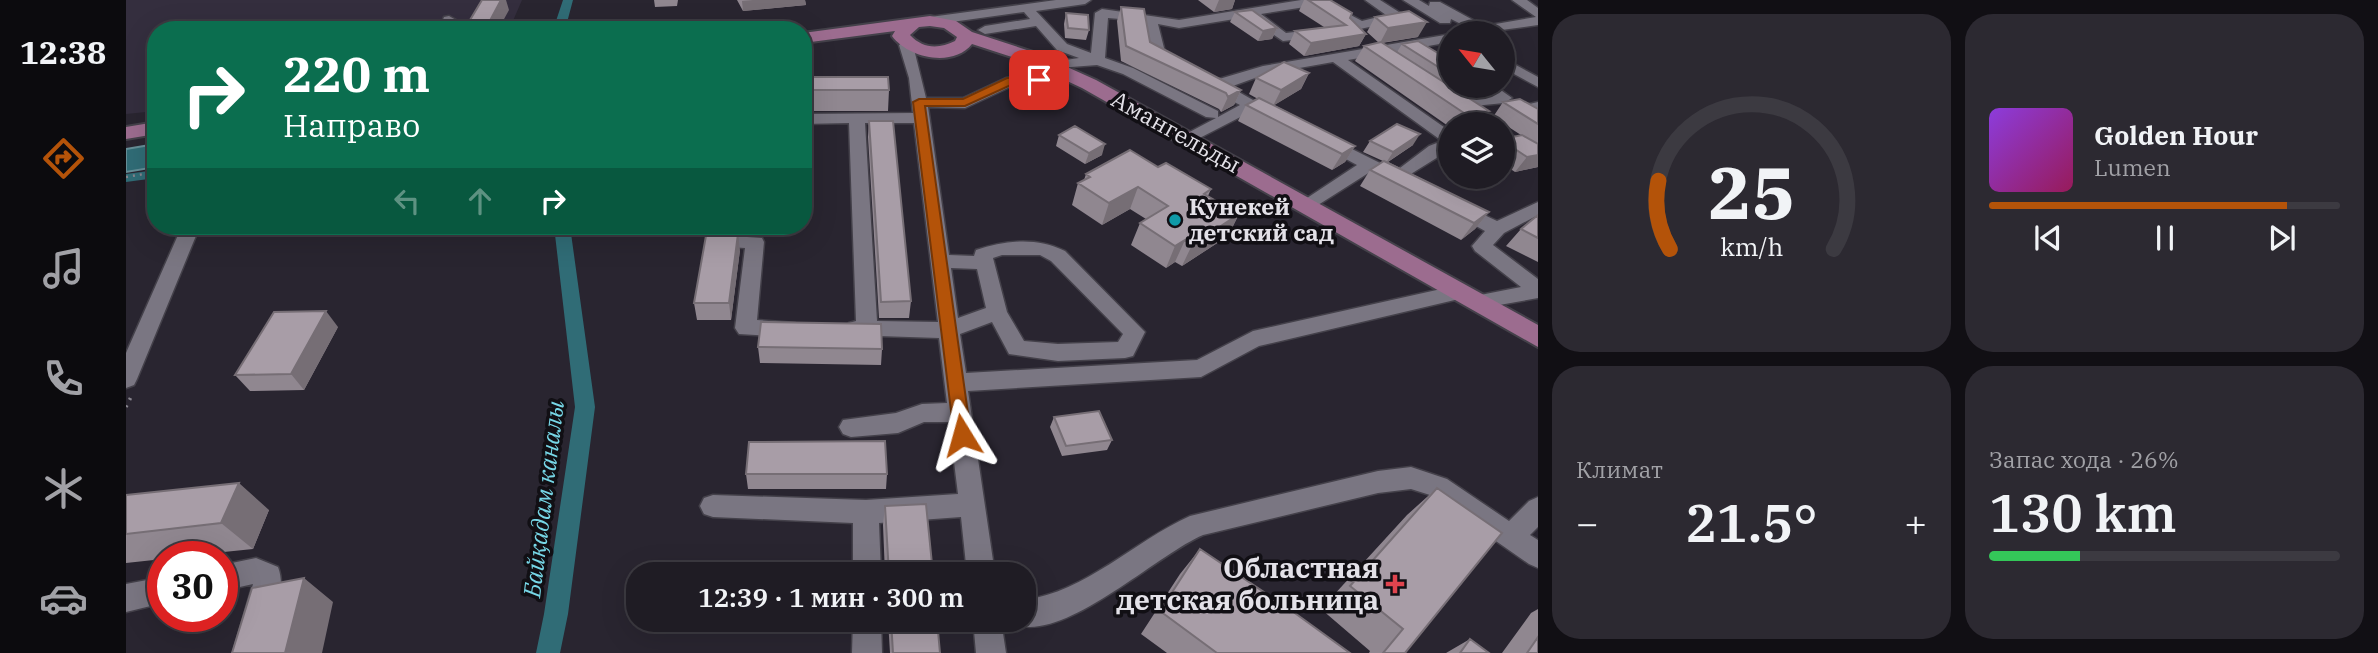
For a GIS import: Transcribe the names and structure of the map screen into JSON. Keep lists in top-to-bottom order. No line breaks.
{"streets":{"main road":["Амангельды"]},"water":["Байқадам каналы"],"places":{"other":["Кунекей детский сад"],"health":["Областная детская больница"]},"north":"top left","page":{"tabs":"12:38","turn":["220 m","Направо"],"song":["Golden Hour","Lumen"],"tile":["Климат",["Запас хода · 26%","130 km"]],"heat":["−","21.5°","+"],"limit":"30","trip":"12:39 · 1 мин · 300 m","gauge":["25","km/h"]}}
